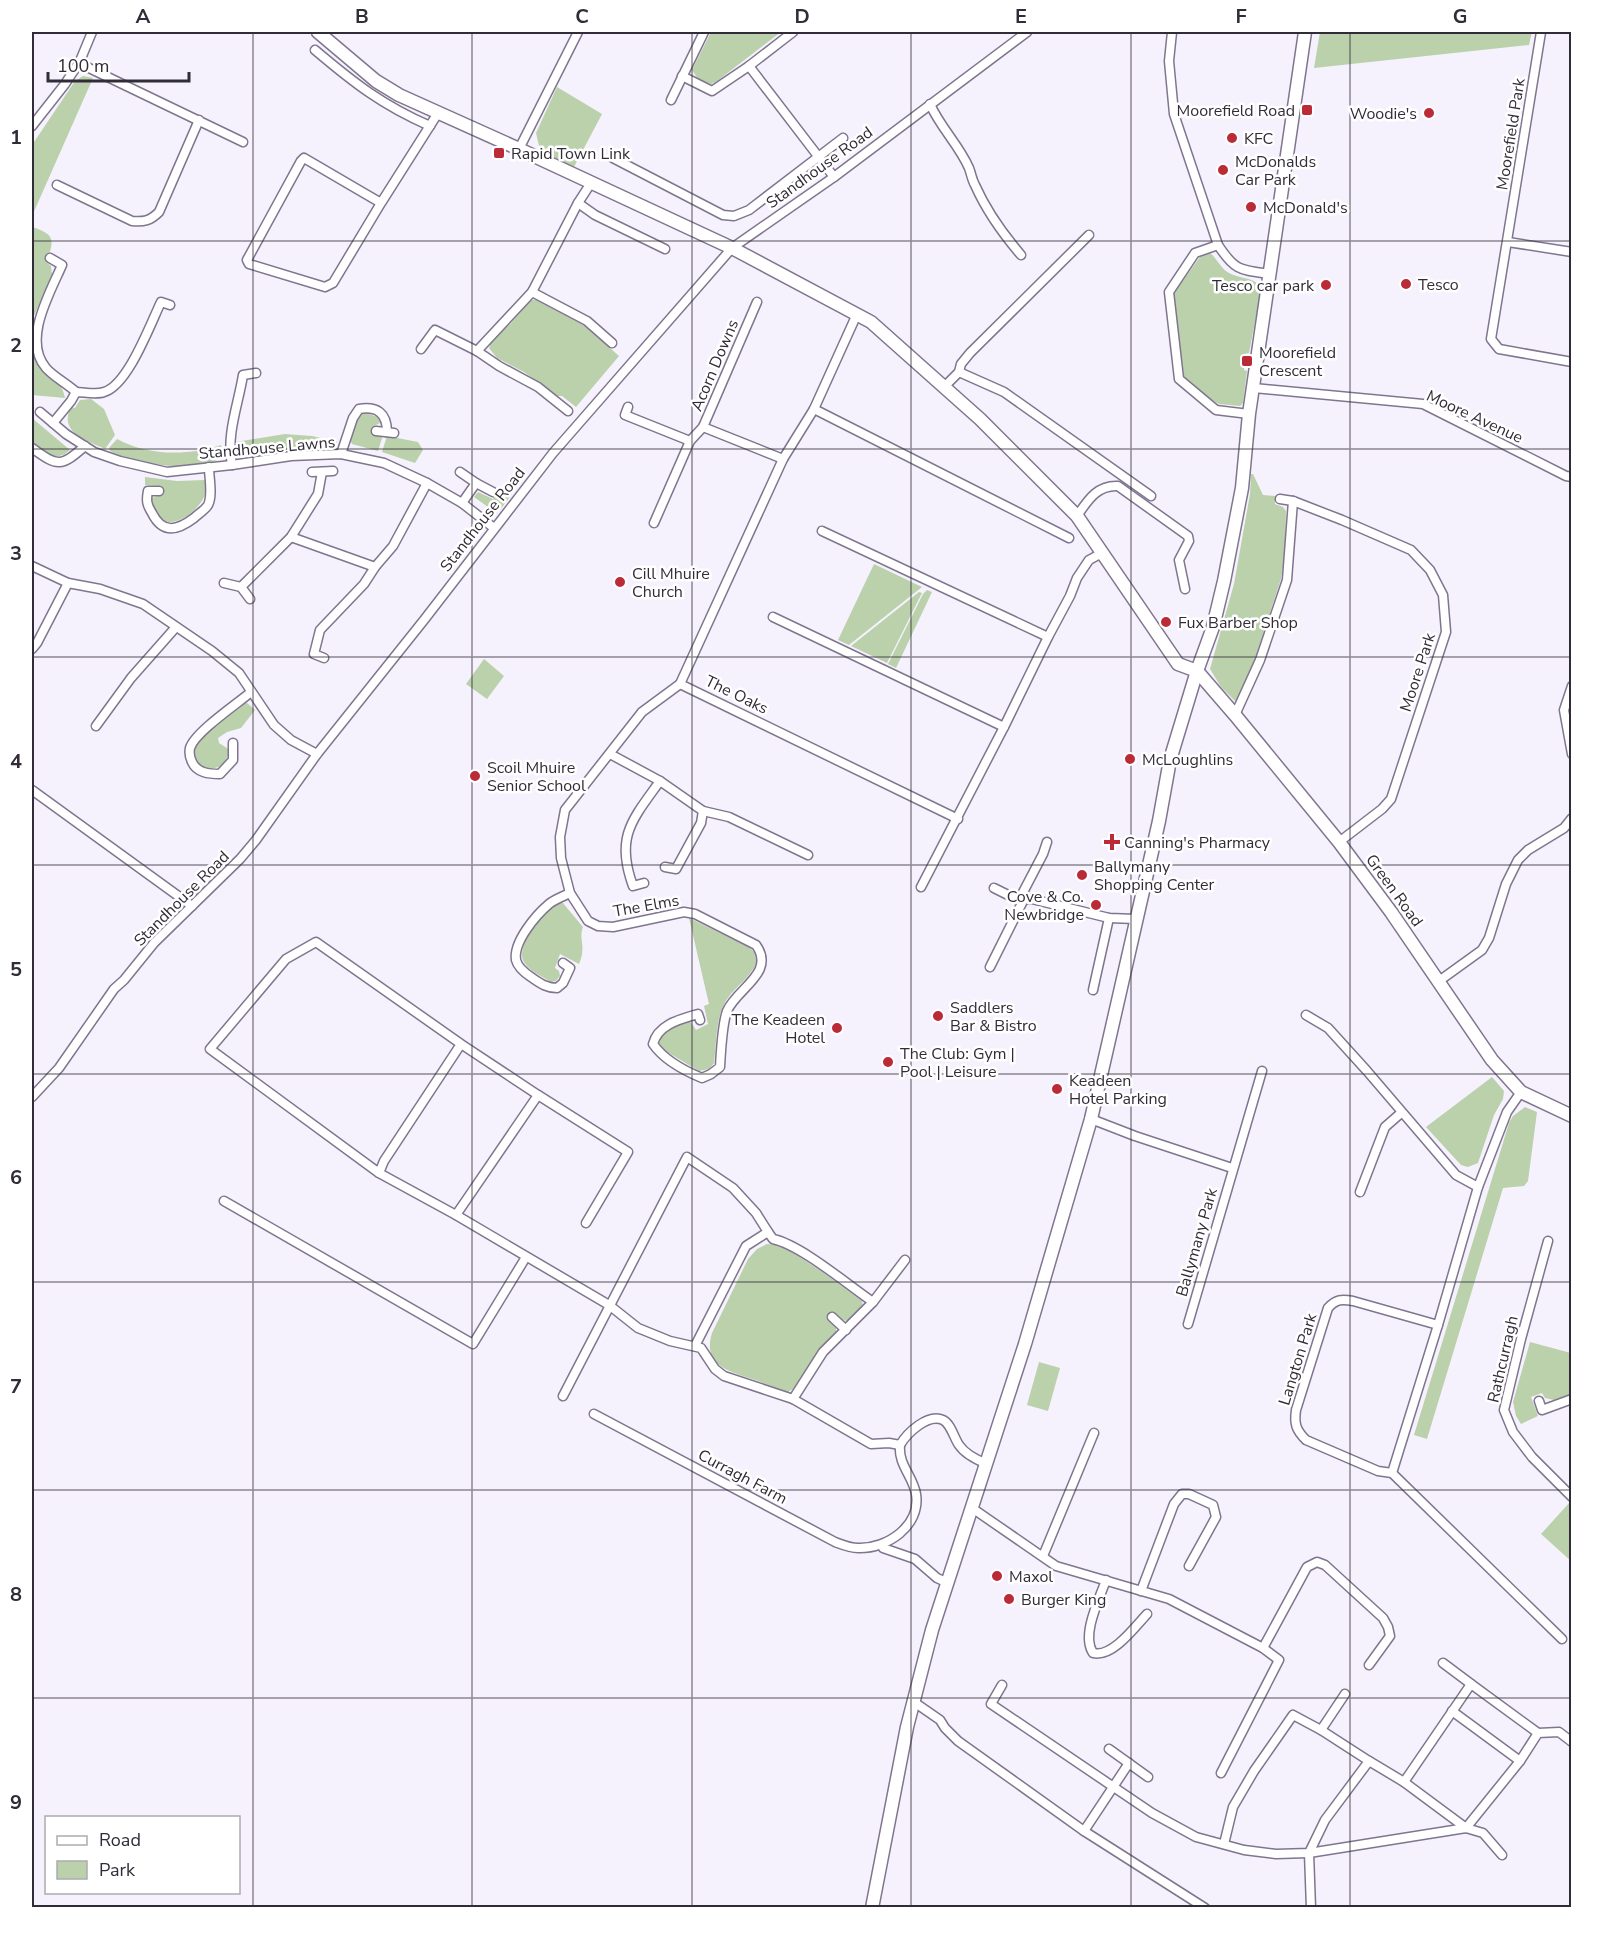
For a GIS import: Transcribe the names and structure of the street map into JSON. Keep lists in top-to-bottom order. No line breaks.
{"streets":{"main road":["Green Road"],"street":["Moorefield Park","Standhouse Road","Acorn Downs","Moore Avenue","Standhouse Lawns","Moore Park","The Oaks","The Elms","Ballymany Park","Langton Park","Rathcurragh","Curragh Farm"]},"crossings":[["Standhouse Road","Standhouse Lawns"],["Standhouse Road","Green Road"],["Acorn Downs","The Oaks"],["Moore Park","Green Road"],["The Oaks","Green Road"],["The Oaks","The Elms"]],"places":{"transit":["Moorefield Road","Rapid Town Link","Moorefield Crescent"],"other":["Woodie's","KFC","McDonalds Car Park","McDonald's","Tesco","Tesco car park","Cill Mhuire Church","Fux Barber Shop","McLoughlins","Scoil Mhuire Senior School","Ballymany Shopping Center","Cove & Co. Newbridge","Saddlers Bar & Bistro","The Keadeen Hotel","The Club: Gym | Pool | Leisure","Keadeen Hotel Parking","Maxol","Burger King"],"health":["Canning's Pharmacy"]},"legend":["Road","Park"],"scale_bar":"100 m","grid":{"columns":["A","B","C","D","E","F","G"],"rows":["1","2","3","4","5","6","7","8","9"]}}
